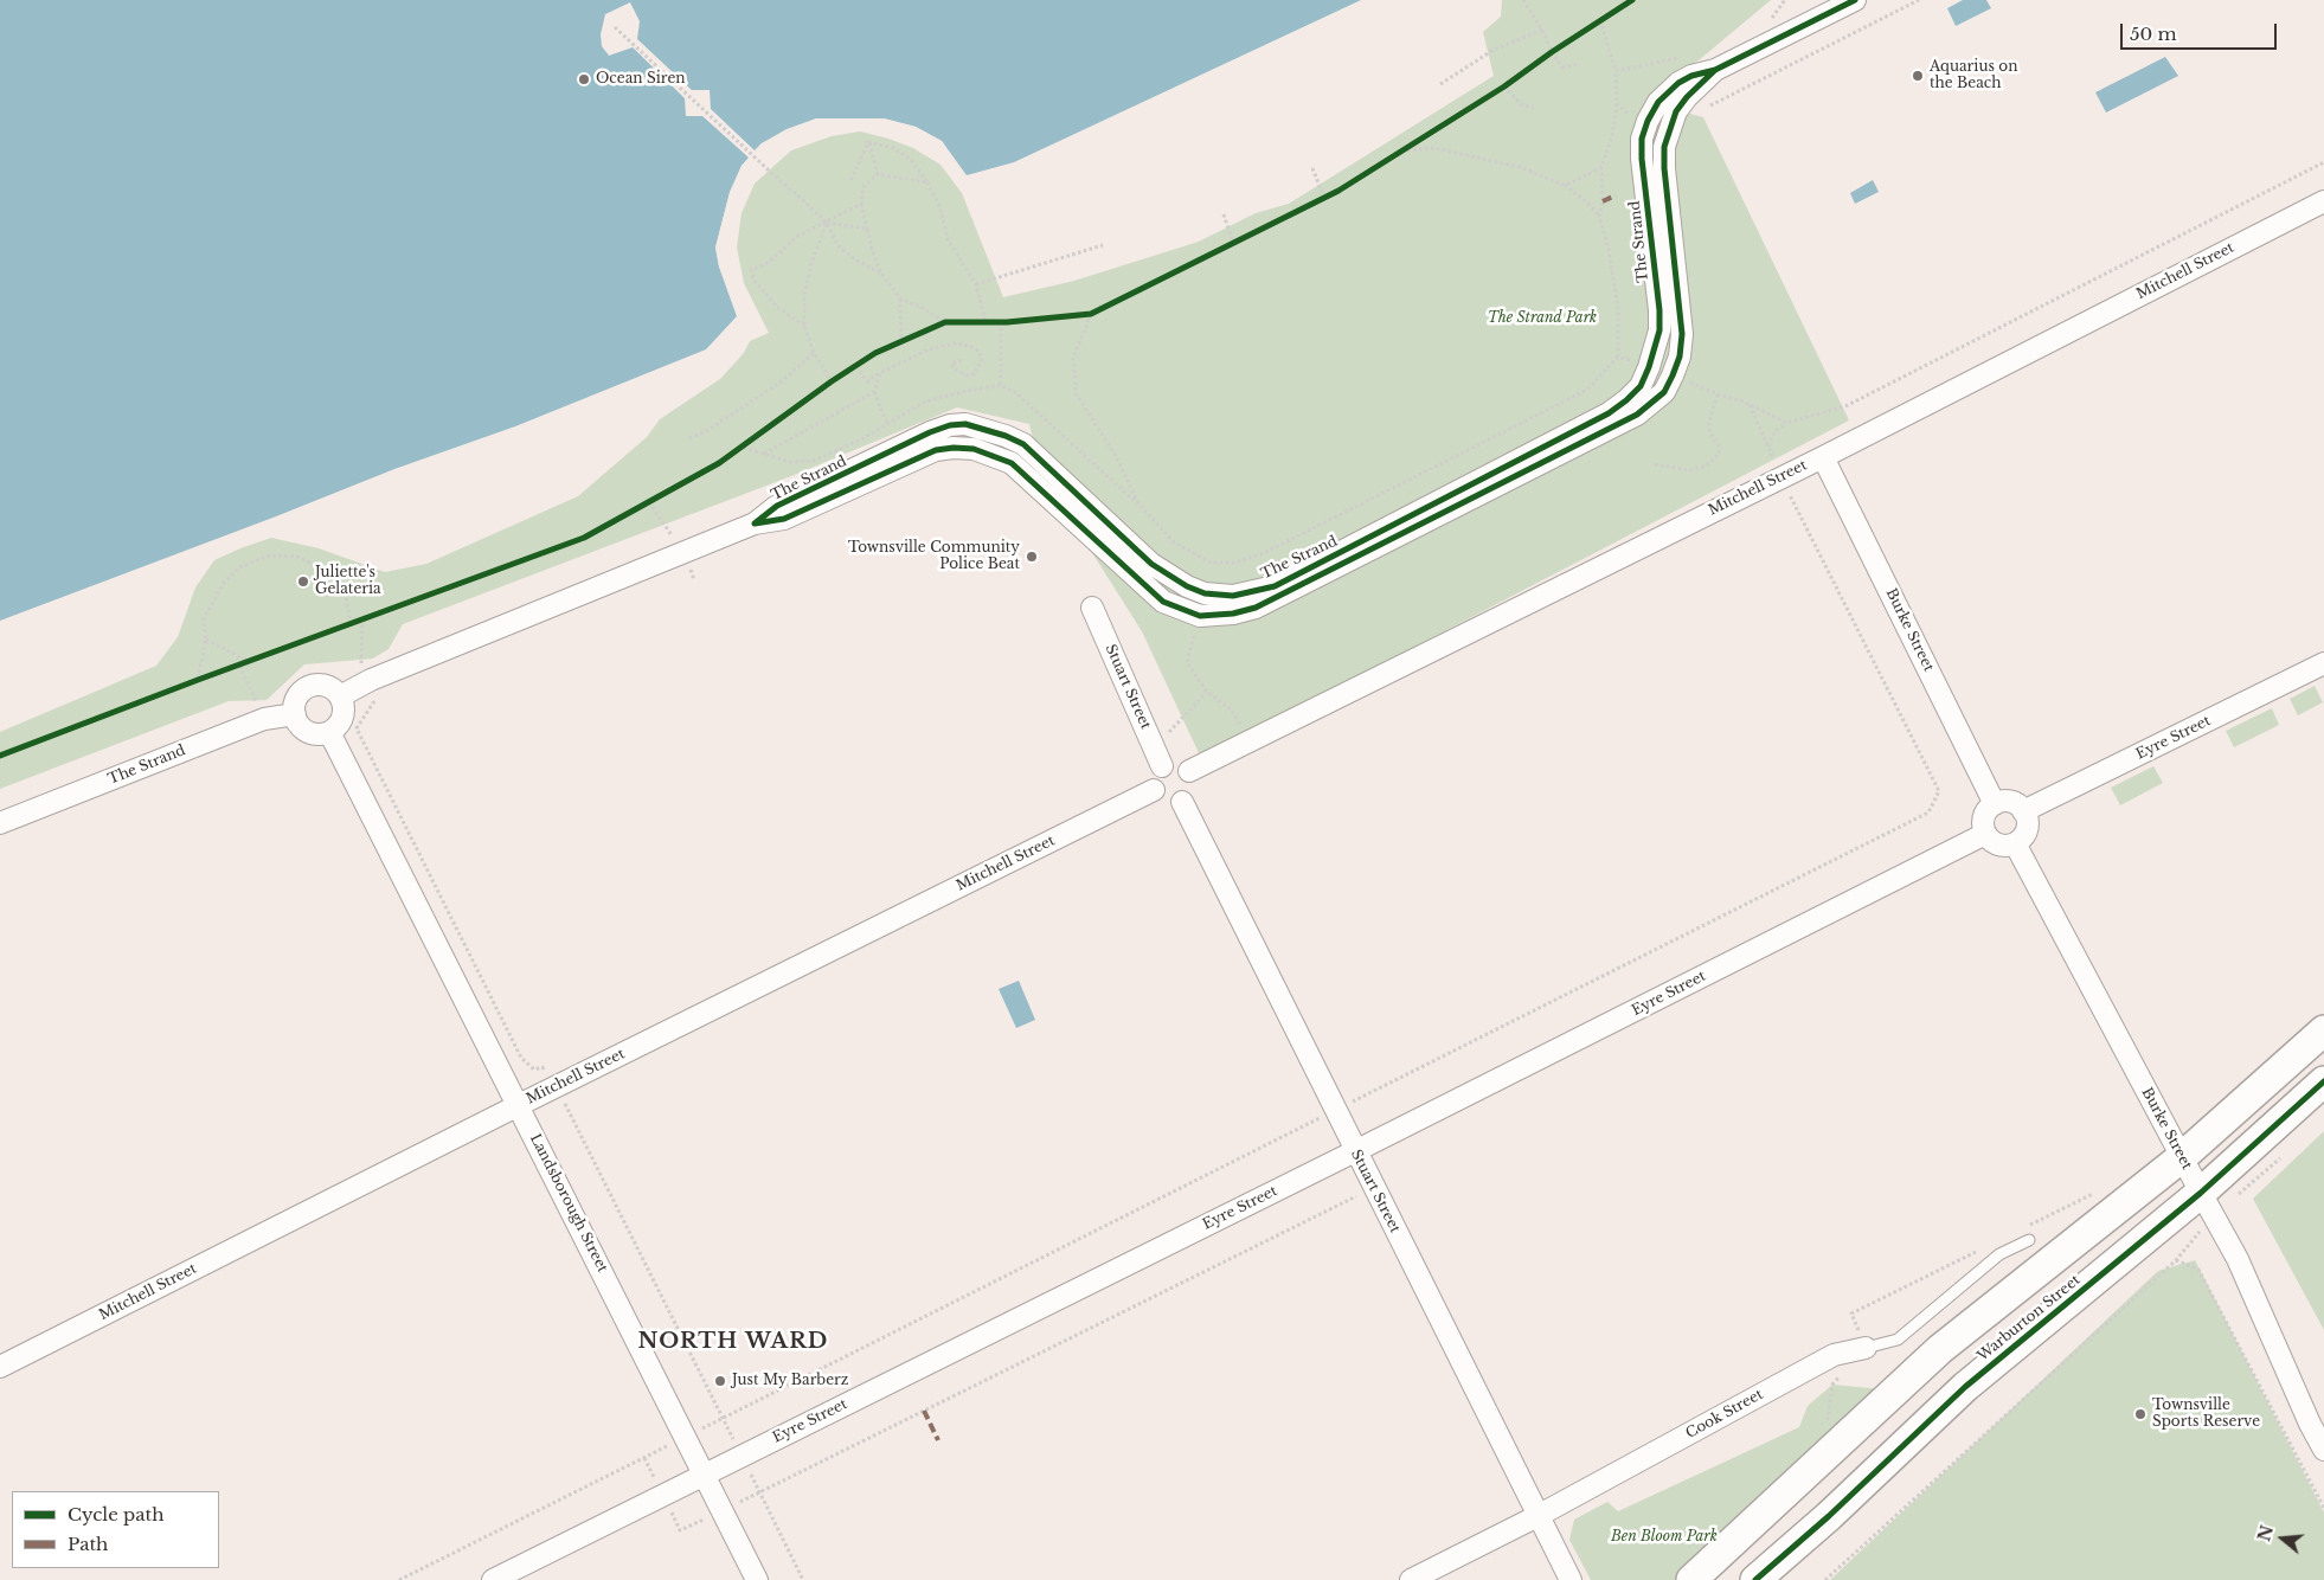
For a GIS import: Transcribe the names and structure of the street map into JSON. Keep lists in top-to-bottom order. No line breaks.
{"streets":{"main road":["Warburton Street"],"street":["The Strand","Mitchell Street","Burke Street","Stuart Street","Eyre Street","Landsborough Street","Cook Street"]},"crossings":[["The Strand","Landsborough Street"],["Mitchell Street","Burke Street"],["Mitchell Street","Stuart Street"],["Mitchell Street","Landsborough Street"],["Burke Street","Eyre Street"],["Burke Street","Warburton Street"],["Stuart Street","Eyre Street"],["Stuart Street","Cook Street"],["Eyre Street","Landsborough Street"]],"districts":["NORTH WARD"],"parks":["The Strand Park","Ben Bloom Park"],"places":["Aquarius on the Beach","Ocean Siren","Townsville Community Police Beat","Juliette's Gelateria","Just My Barberz","Townsville Sports Reserve"],"legend":["Cycle path","Path"],"scale_bar":"50 m","north":"left"}
